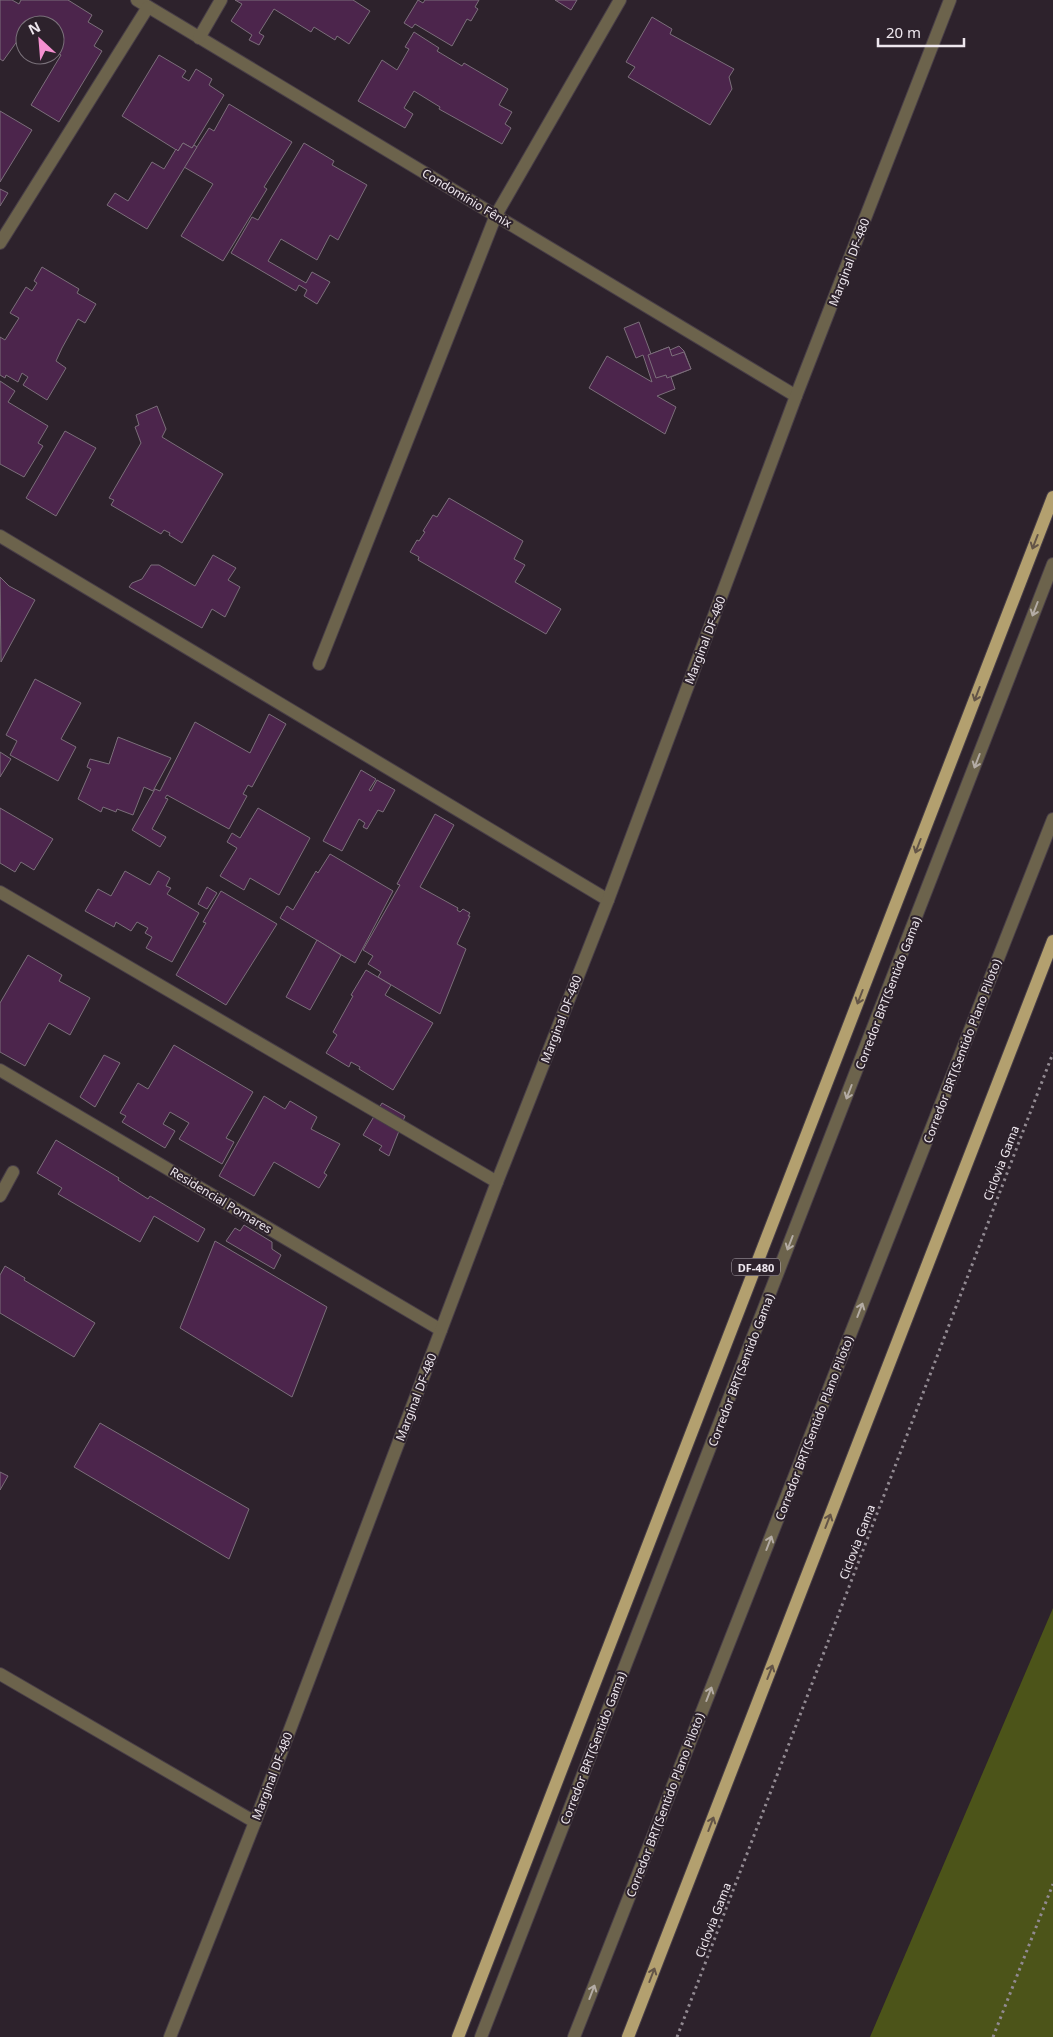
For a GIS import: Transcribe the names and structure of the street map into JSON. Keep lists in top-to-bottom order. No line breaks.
{"streets":{"main road":["DF-480"],"street":["Condomínio Fênix","Marginal DF-480","Corredor BRT(Sentido Gama)","Corredor BRT(Sentido Plano Piloto)","Residencial Pomares"],"path":["Ciclovia Gama"]},"crossings":[["Condomínio Fênix","Marginal DF-480"],["Marginal DF-480","Residencial Pomares"]],"one_way":["Corredor BRT(Sentido Gama)","Corredor BRT(Sentido Plano Piloto)"],"scale_bar":"20 m","north":"top left"}
